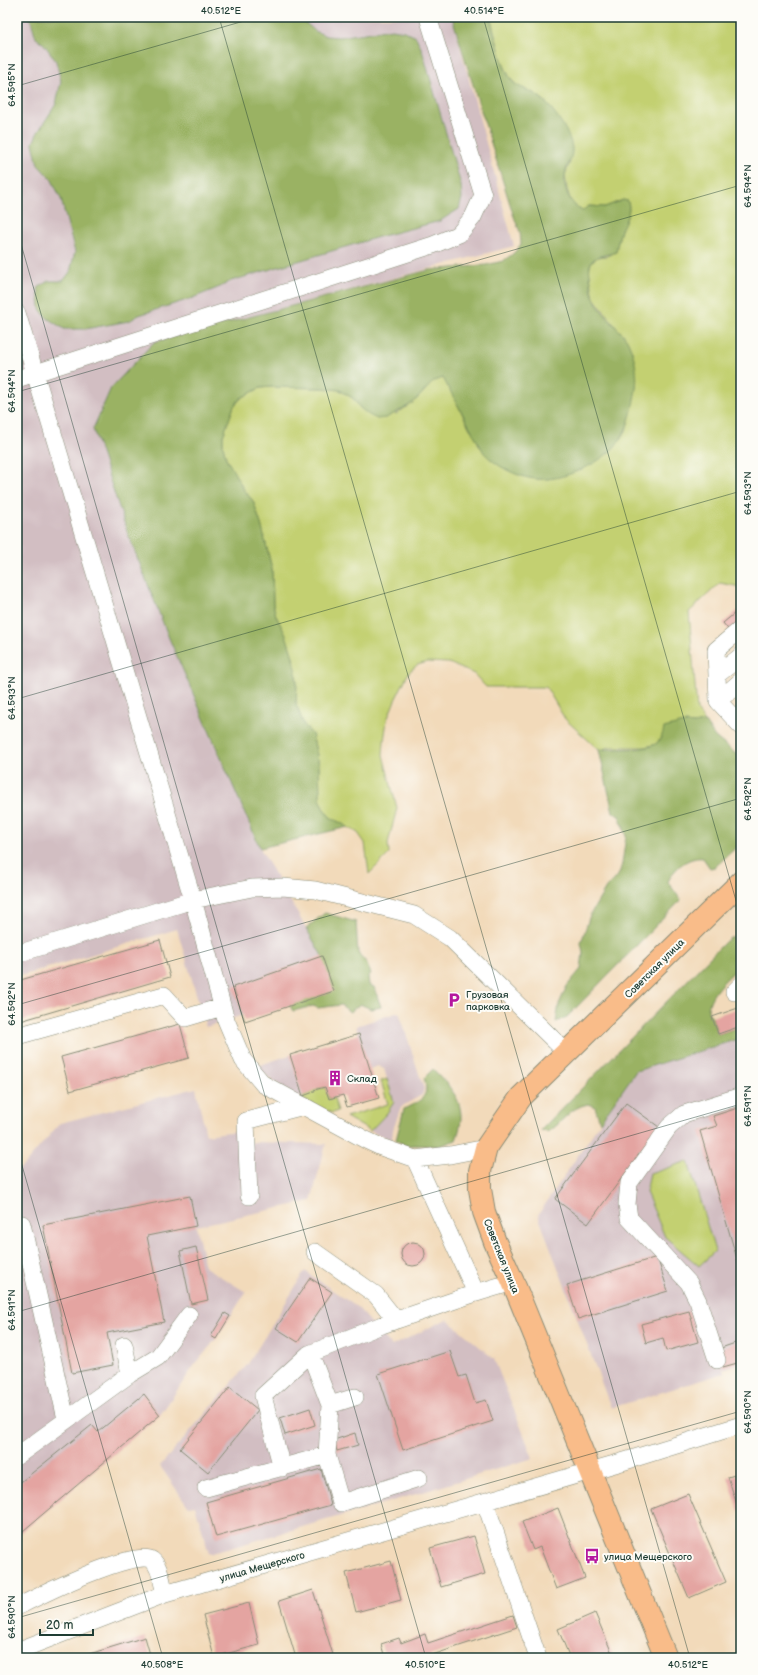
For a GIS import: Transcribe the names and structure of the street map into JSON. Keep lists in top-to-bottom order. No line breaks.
{"streets":{"main road":["Советская улица"],"street":["улица Мещерского"]},"crossings":[["Советская улица","улица Мещерского"]],"places":{"parking":["Грузовая парковка"],"building":["Склад"],"bus stop":["улица Мещерского"]},"scale_bar":"20 m","coordinates":["40.512°E","40.514°E","64.595°N","64.594°N","64.593°N","64.592°N","64.591°N","64.590°N","40.508°E","40.510°E"]}
